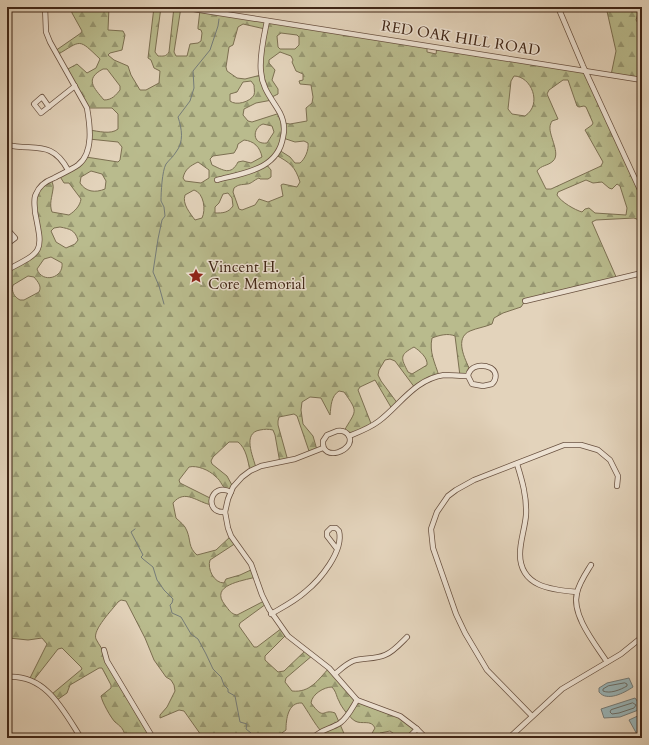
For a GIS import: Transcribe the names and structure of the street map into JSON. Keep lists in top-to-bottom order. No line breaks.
{"streets":{"street":["RED OAK HILL ROAD"]},"places":{"place":["Vincent H. Core Memorial"]}}
